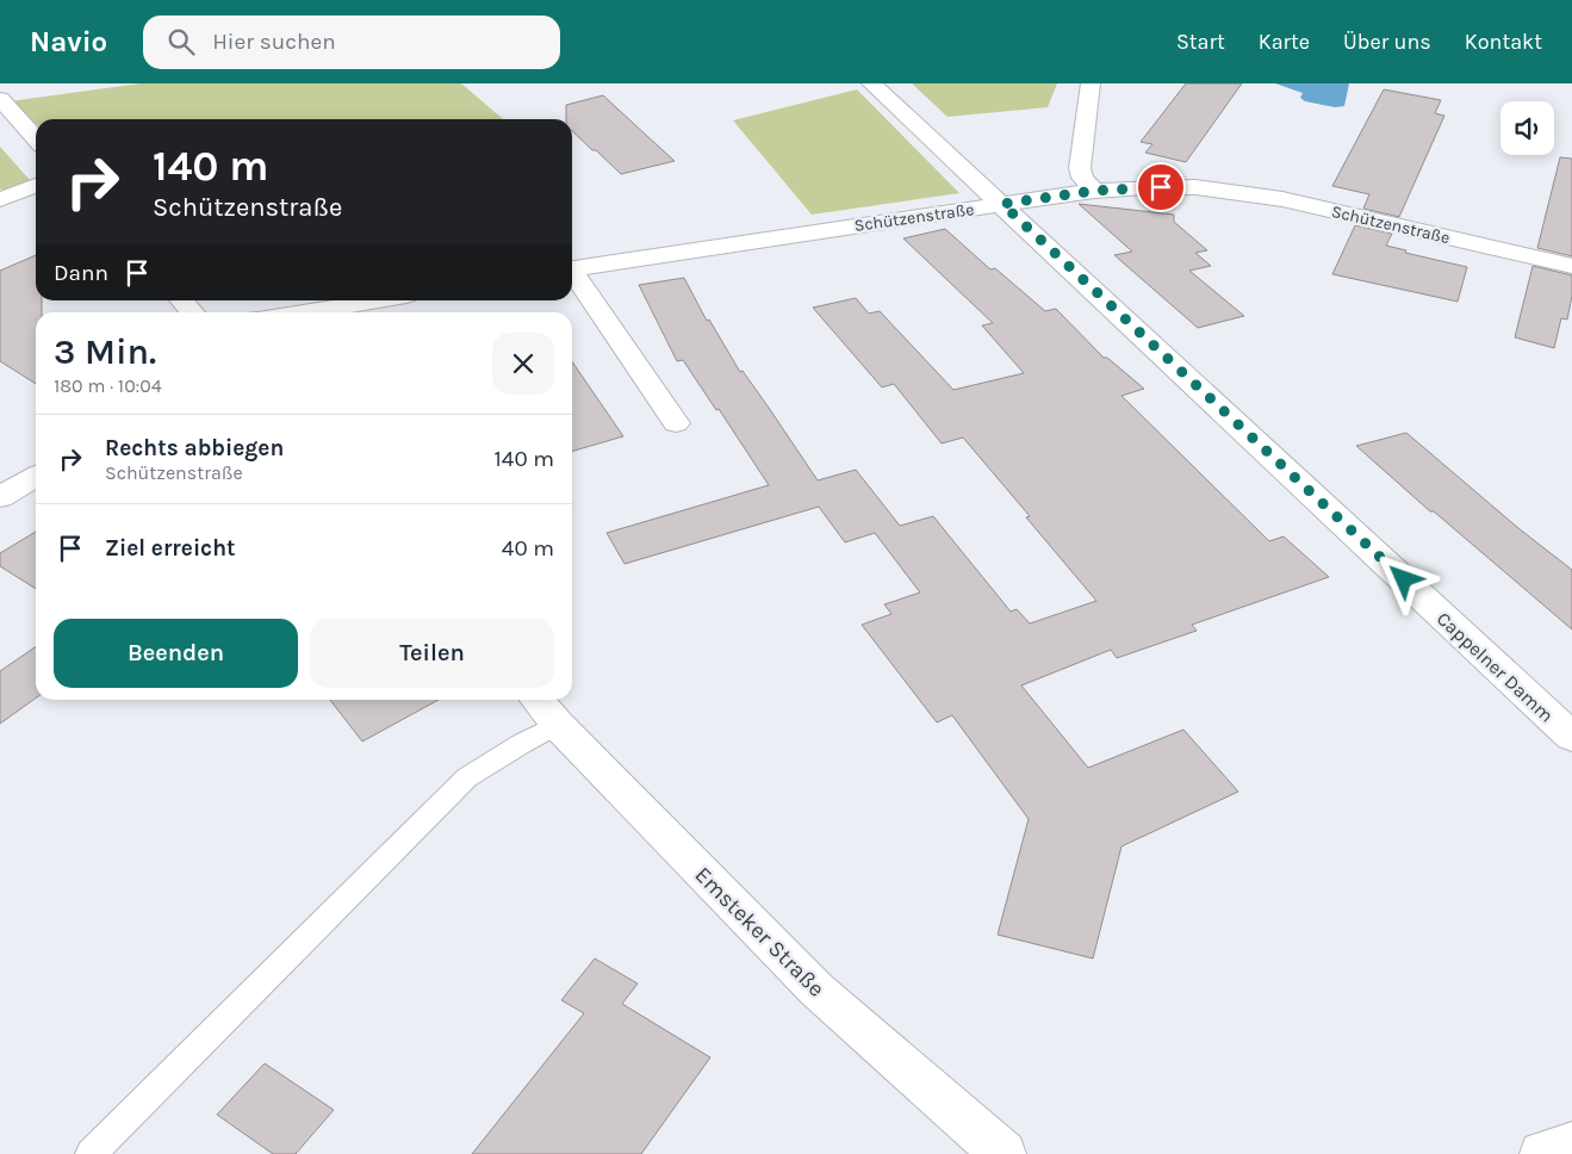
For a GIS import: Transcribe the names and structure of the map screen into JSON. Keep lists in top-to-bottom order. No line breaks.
{"streets":{"street":["Schützenstraße","Cappelner Damm","Emsteker Straße"]},"crossings":[["Schützenstraße","Cappelner Damm"]],"page":{"header":"Navio","search":"Hier suchen","nav":["Start","Karte","Über uns","Kontakt"],"turn":["140 m","Schützenstraße"],"then":"Dann","heading":["3 Min.","180 m · 10:04"],"list":[{"name":"Rechts abbiegen","note":"Schützenstraße","value":"140 m"},{"name":"Ziel erreicht","value":"40 m"}],"buttons":["Beenden","Teilen"]}}
